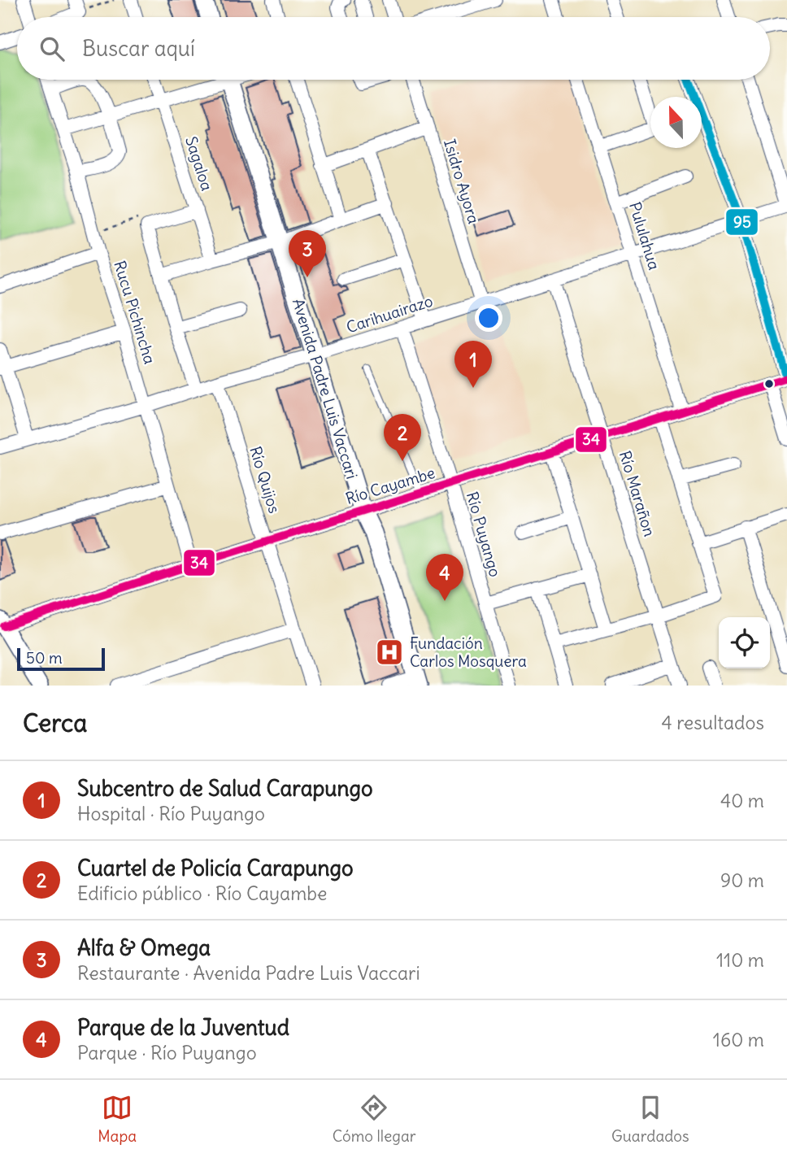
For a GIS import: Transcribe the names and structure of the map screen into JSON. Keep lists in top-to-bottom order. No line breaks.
{"streets":{"main road":["Avenida Padre Luis Vaccari"],"street":["Sagaloa","Isidro Ayora","Pululahua","Rucu Pichincha","Carihuairazo","Río Quijos","Río Cayambe","Río Marañon","Río Puyango"]},"crossings":[["Isidro Ayora","Carihuairazo"],["Pululahua","Carihuairazo"],["Pululahua","Río Cayambe"],["Rucu Pichincha","Carihuairazo"],["Rucu Pichincha","Río Cayambe"],["Carihuairazo","Avenida Padre Luis Vaccari"],["Carihuairazo","Río Quijos"],["Carihuairazo","Río Marañon"],["Carihuairazo","Río Puyango"],["Avenida Padre Luis Vaccari","Río Cayambe"],["Río Quijos","Río Cayambe"],["Río Cayambe","Río Marañon"],["Río Cayambe","Río Puyango"]],"places":{"hospital":["Fundación Carlos Mosquera"]},"lines":["transit line 95","transit line 34"],"scale_bar":"50 m","north":"top","page":{"search":"Buscar aquí","pins":["3","1","2","4"],"scale":"50 m","heading":["Cerca","4 resultados"],"list":[{"mark":"1","name":"Subcentro de Salud Carapungo","note":"Hospital · Río Puyango","value":"40 m"},{"mark":"2","name":"Cuartel de Policía Carapungo","note":"Edificio público · Río Cayambe","value":"90 m"},{"mark":"3","name":"Alfa & Omega","note":"Restaurante · Avenida Padre Luis Vaccari","value":"110 m"},{"mark":"4","name":"Parque de la Juventud","note":"Parque · Río Puyango","value":"160 m"}],"nav":["Mapa","Cómo llegar","Guardados"]}}
